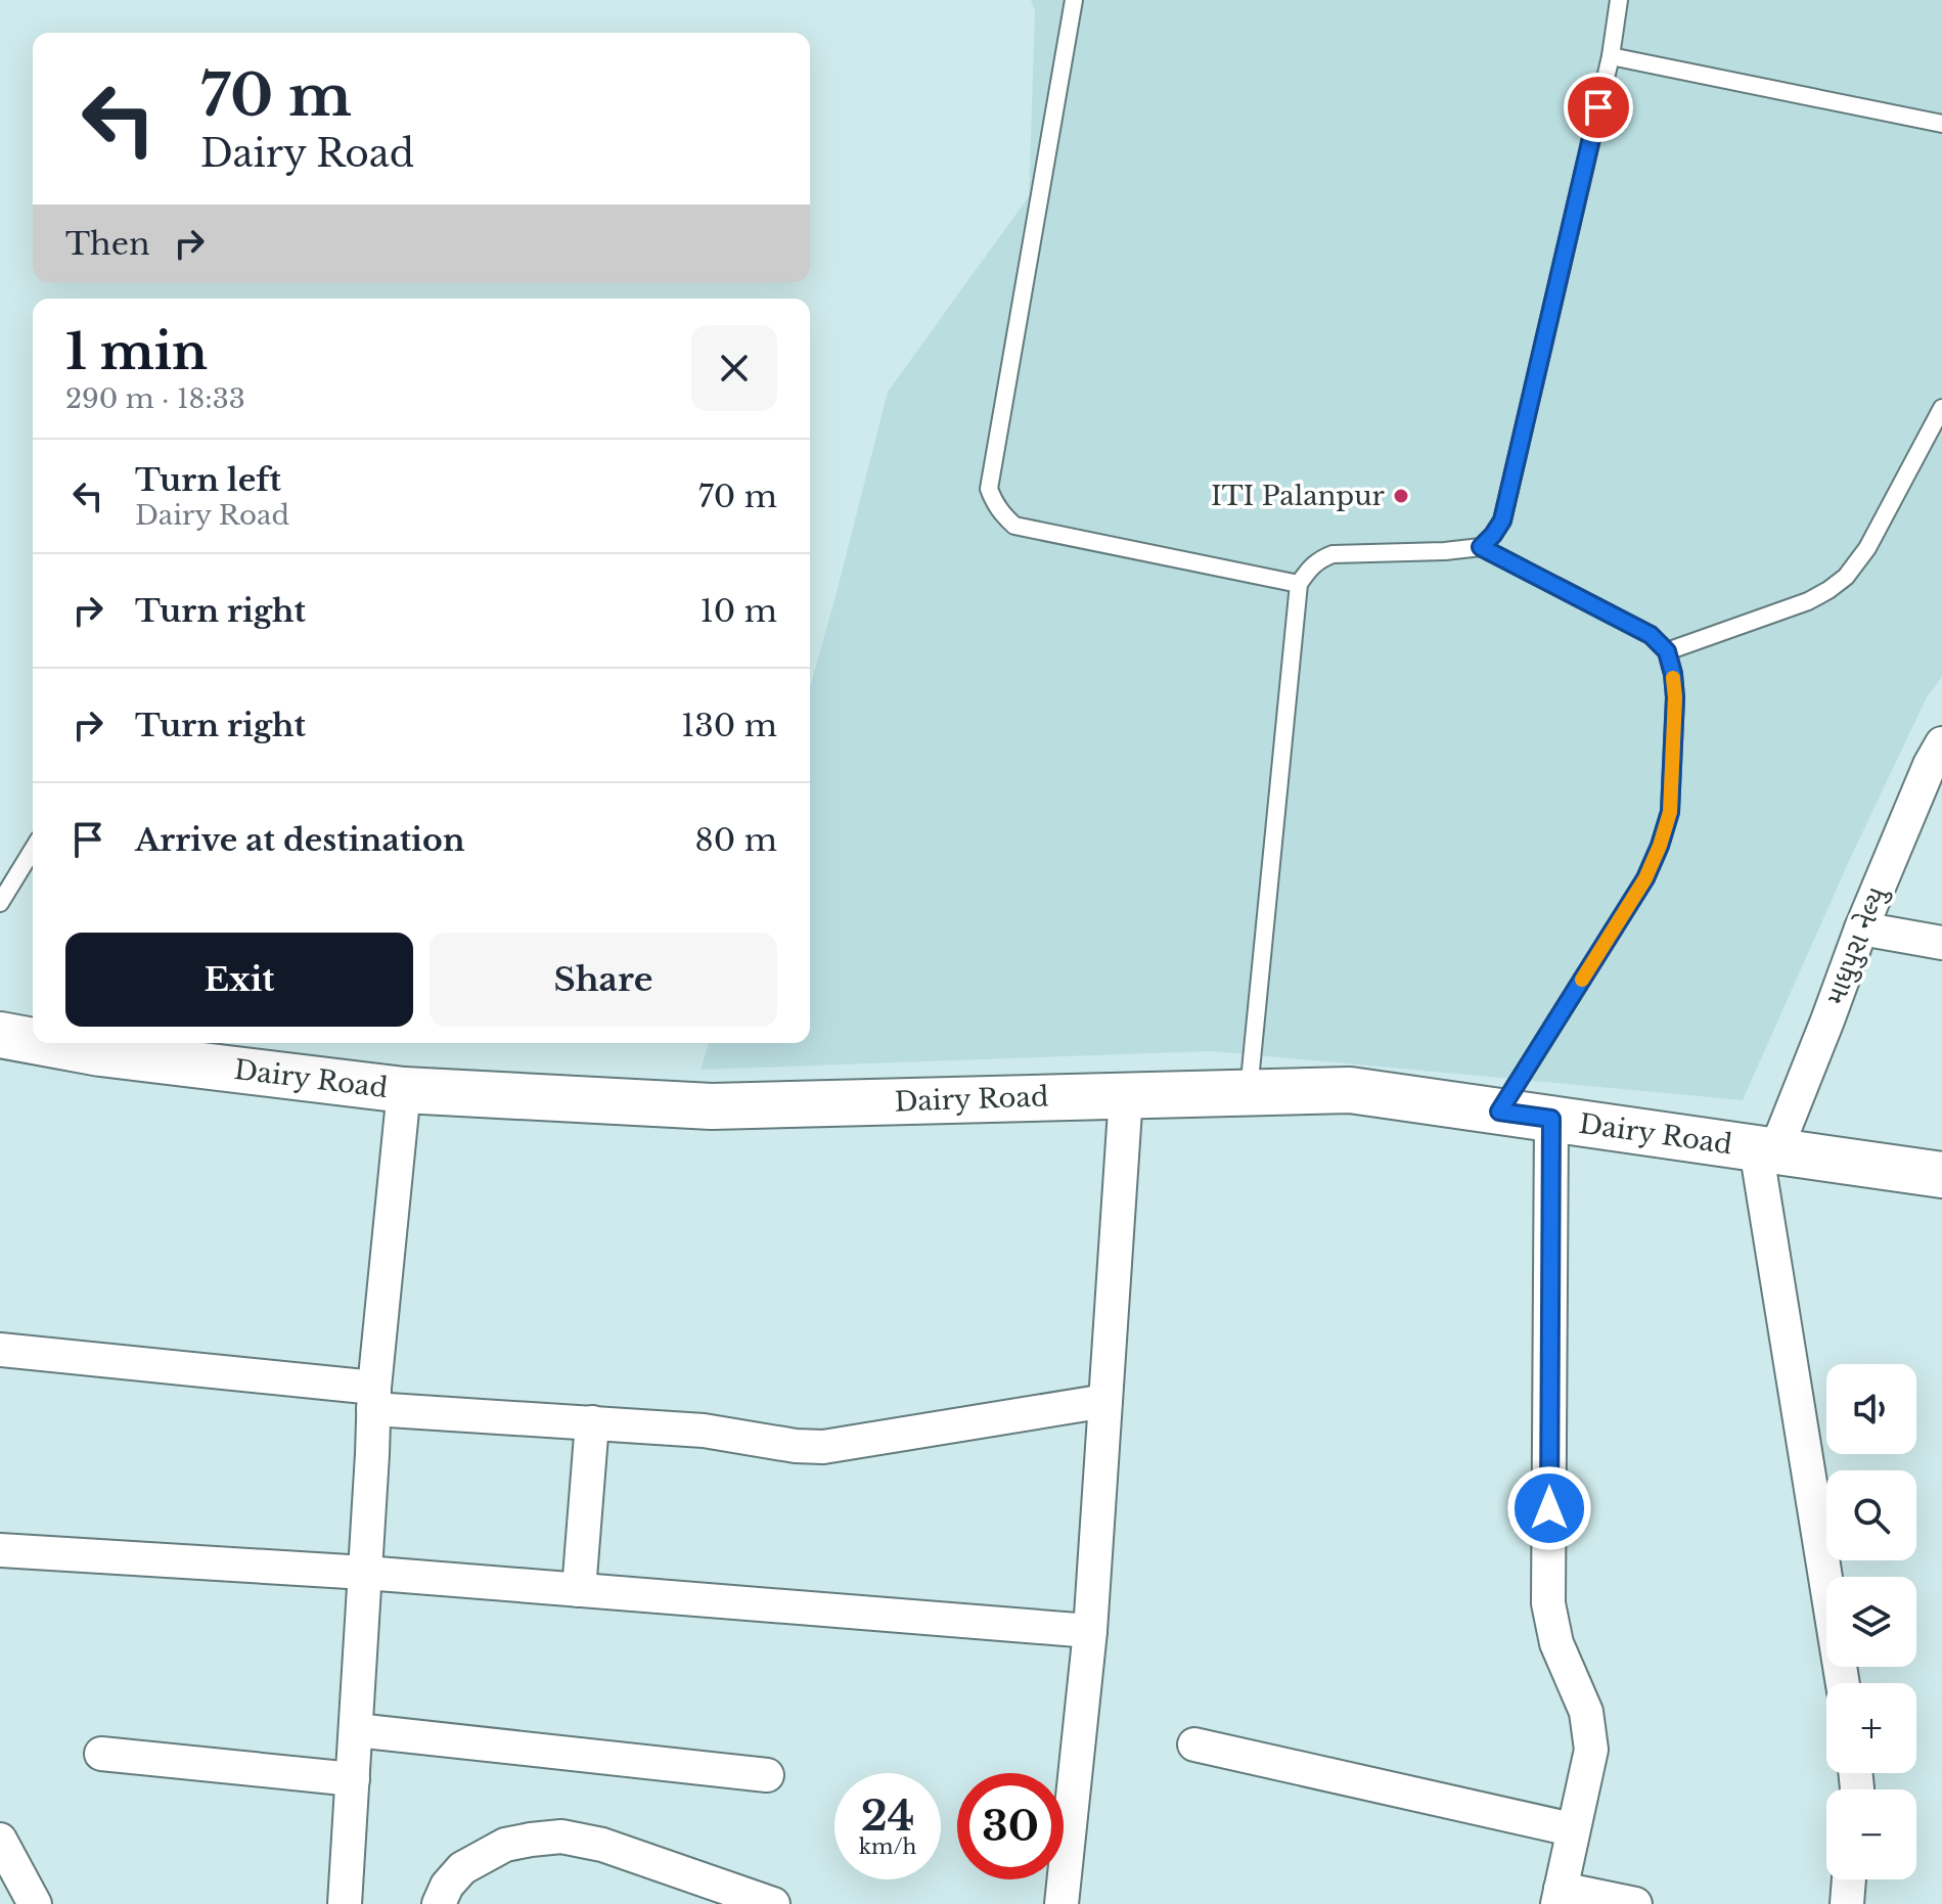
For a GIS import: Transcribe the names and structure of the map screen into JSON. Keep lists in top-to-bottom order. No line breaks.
{"streets":{"street":["માધુપુરા નેલ્યુ","Dairy Road"]},"crossings":[["માધુપુરા નેલ્યુ","Dairy Road"]],"places":["ITI Palanpur"],"page":{"turn":["70 m","Dairy Road"],"then":"Then","heading":["1 min","290 m · 18:33"],"list":[{"name":"Turn left","note":"Dairy Road","value":"70 m"},{"name":"Turn right","value":"10 m"},{"name":"Turn right","value":"130 m"},{"name":"Arrive at destination","value":"80 m"}],"buttons":["Exit","Share"],"map_buttons":["+","−"],"speed":"24 km/h","limit":"30"}}
